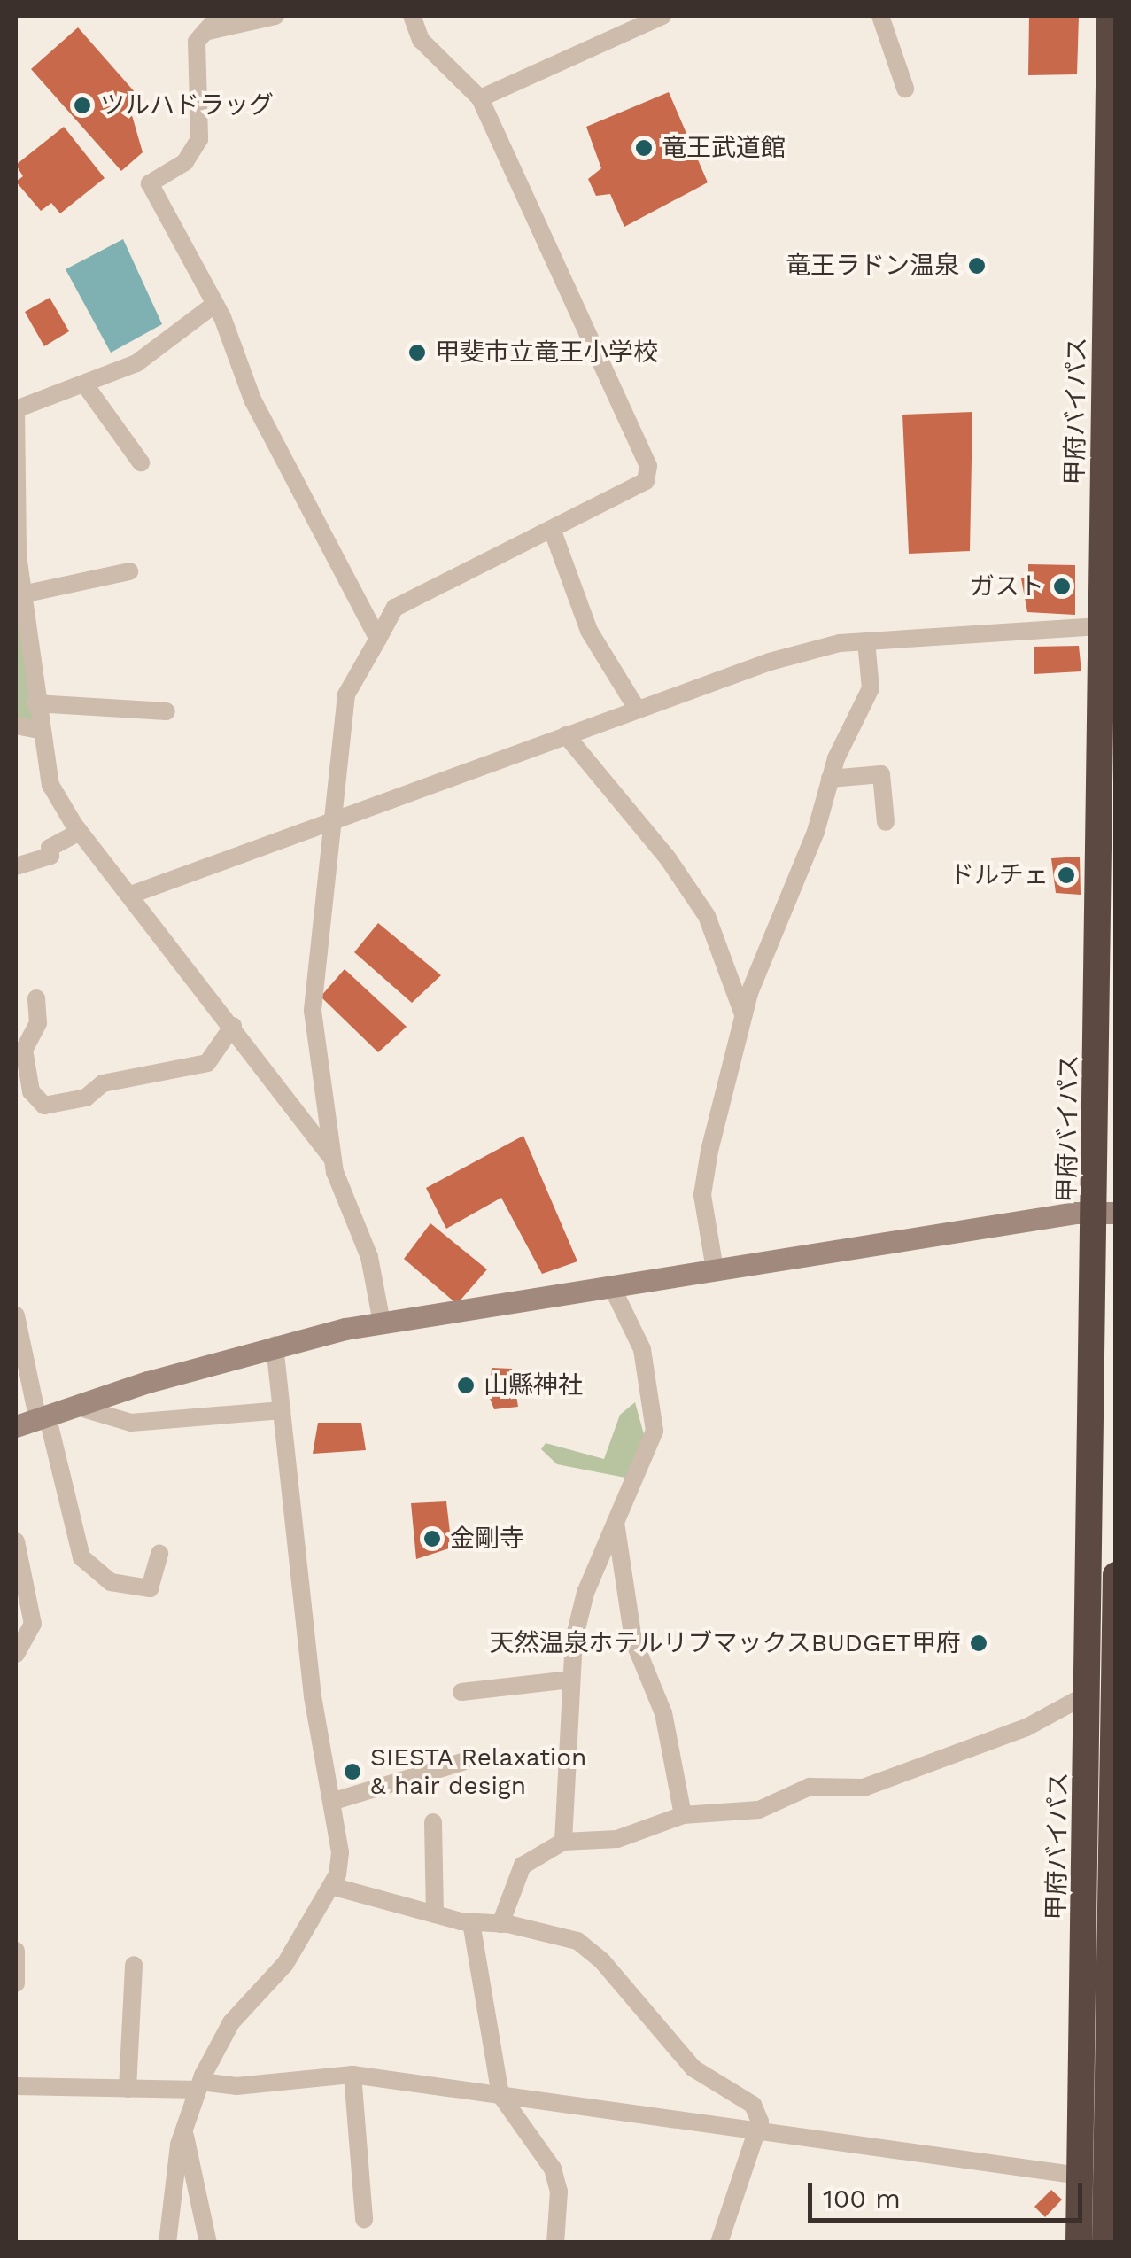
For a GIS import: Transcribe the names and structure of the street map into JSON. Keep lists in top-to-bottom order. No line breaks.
{"streets":{"highway":["甲府バイパス"]},"places":["ツルハドラッグ","竜王武道館","竜王ラドン温泉","甲斐市立竜王小学校","ガスト","ドルチェ","山縣神社","金剛寺","天然温泉ホテルリブマックスBUDGET甲府","SIESTA Relaxation & hair design"],"scale_bar":"100 m"}
